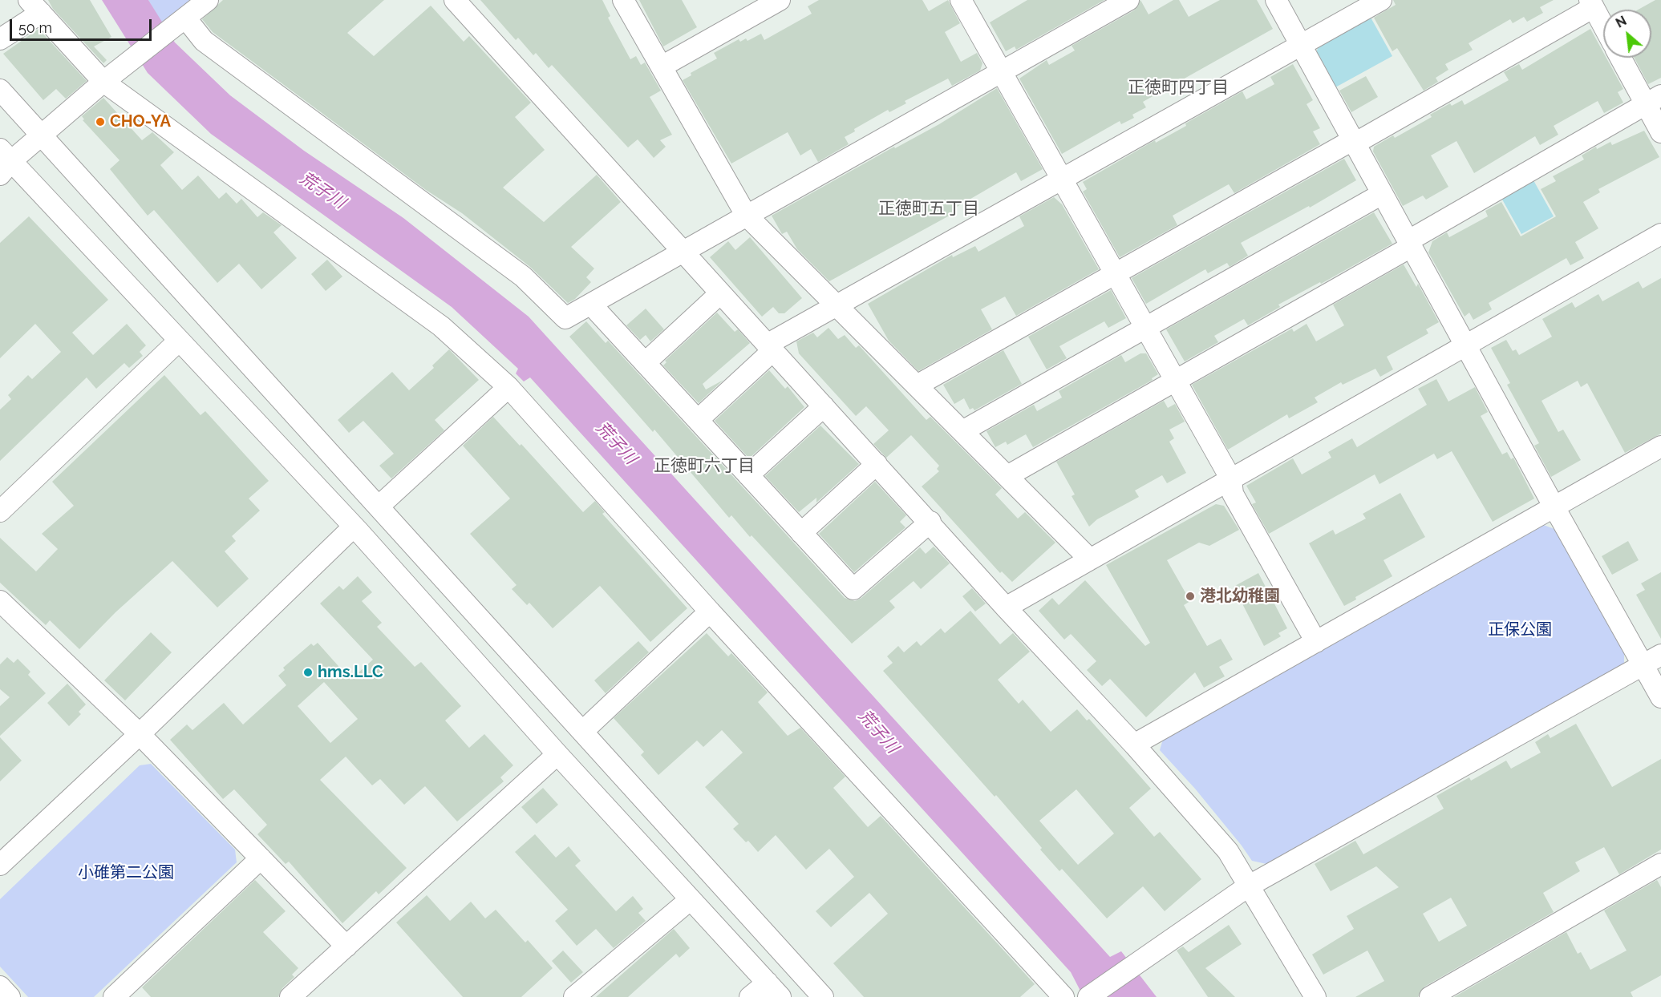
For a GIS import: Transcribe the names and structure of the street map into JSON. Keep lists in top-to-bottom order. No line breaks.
{"districts":["正徳町四丁目","正徳町五丁目","正徳町六丁目"],"water":["荒子川"],"parks":["正保公園","小碓第二公園"],"places":["CHO-YA","港北幼稚園","hms.LLC"],"scale_bar":"50 m","north":"top left"}
